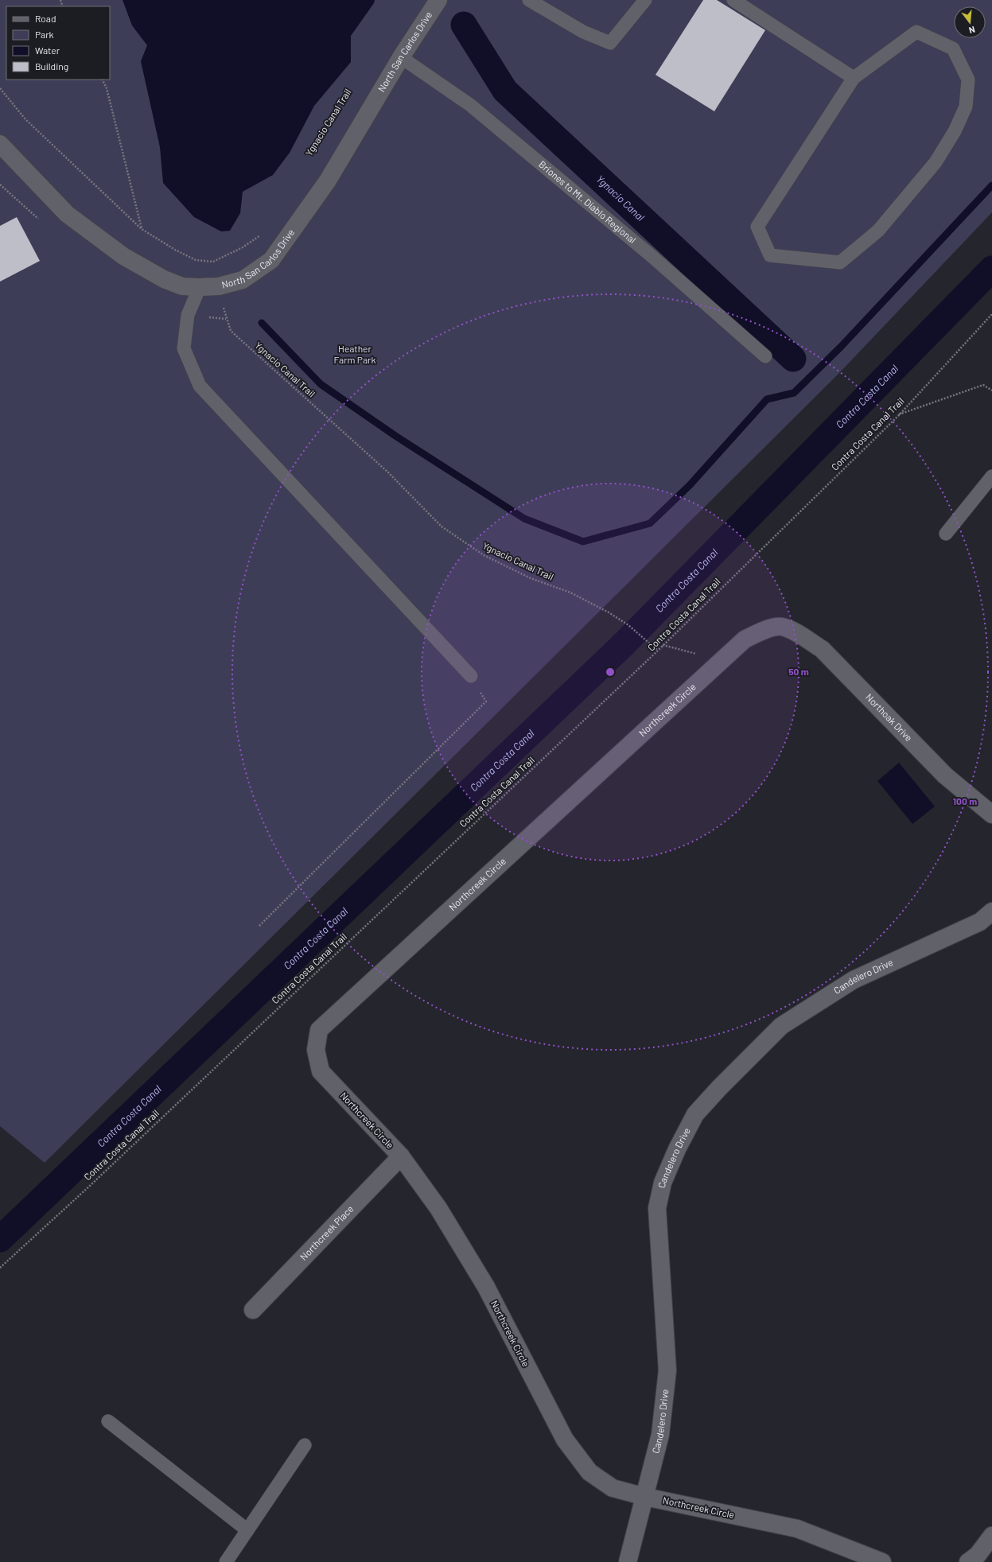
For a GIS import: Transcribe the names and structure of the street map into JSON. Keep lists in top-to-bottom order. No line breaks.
{"streets":{"street":["North San Carlos Drive","Northcreek Circle","Northoak Drive","Candelero Drive","Northcreek Place"],"lane":["Briones to Mt. Diablo Regional"],"path":["Ygnacio Canal Trail","Contra Costa Canal Trail"]},"crossings":[["North San Carlos Drive","Ygnacio Canal Trail"],["North San Carlos Drive","Briones to Mt. Diablo Regional"],["Ygnacio Canal Trail","Contra Costa Canal Trail"],["Northcreek Circle","Northoak Drive"],["Northcreek Circle","Candelero Drive"],["Northcreek Circle","Northcreek Place"]],"water":["Ygnacio Canal","Contra Costa Canal"],"parks":["Heather Farm Park"],"legend":["Road","Park","Water","Building"],"north":"bottom","rings":["50 m","100 m"]}
